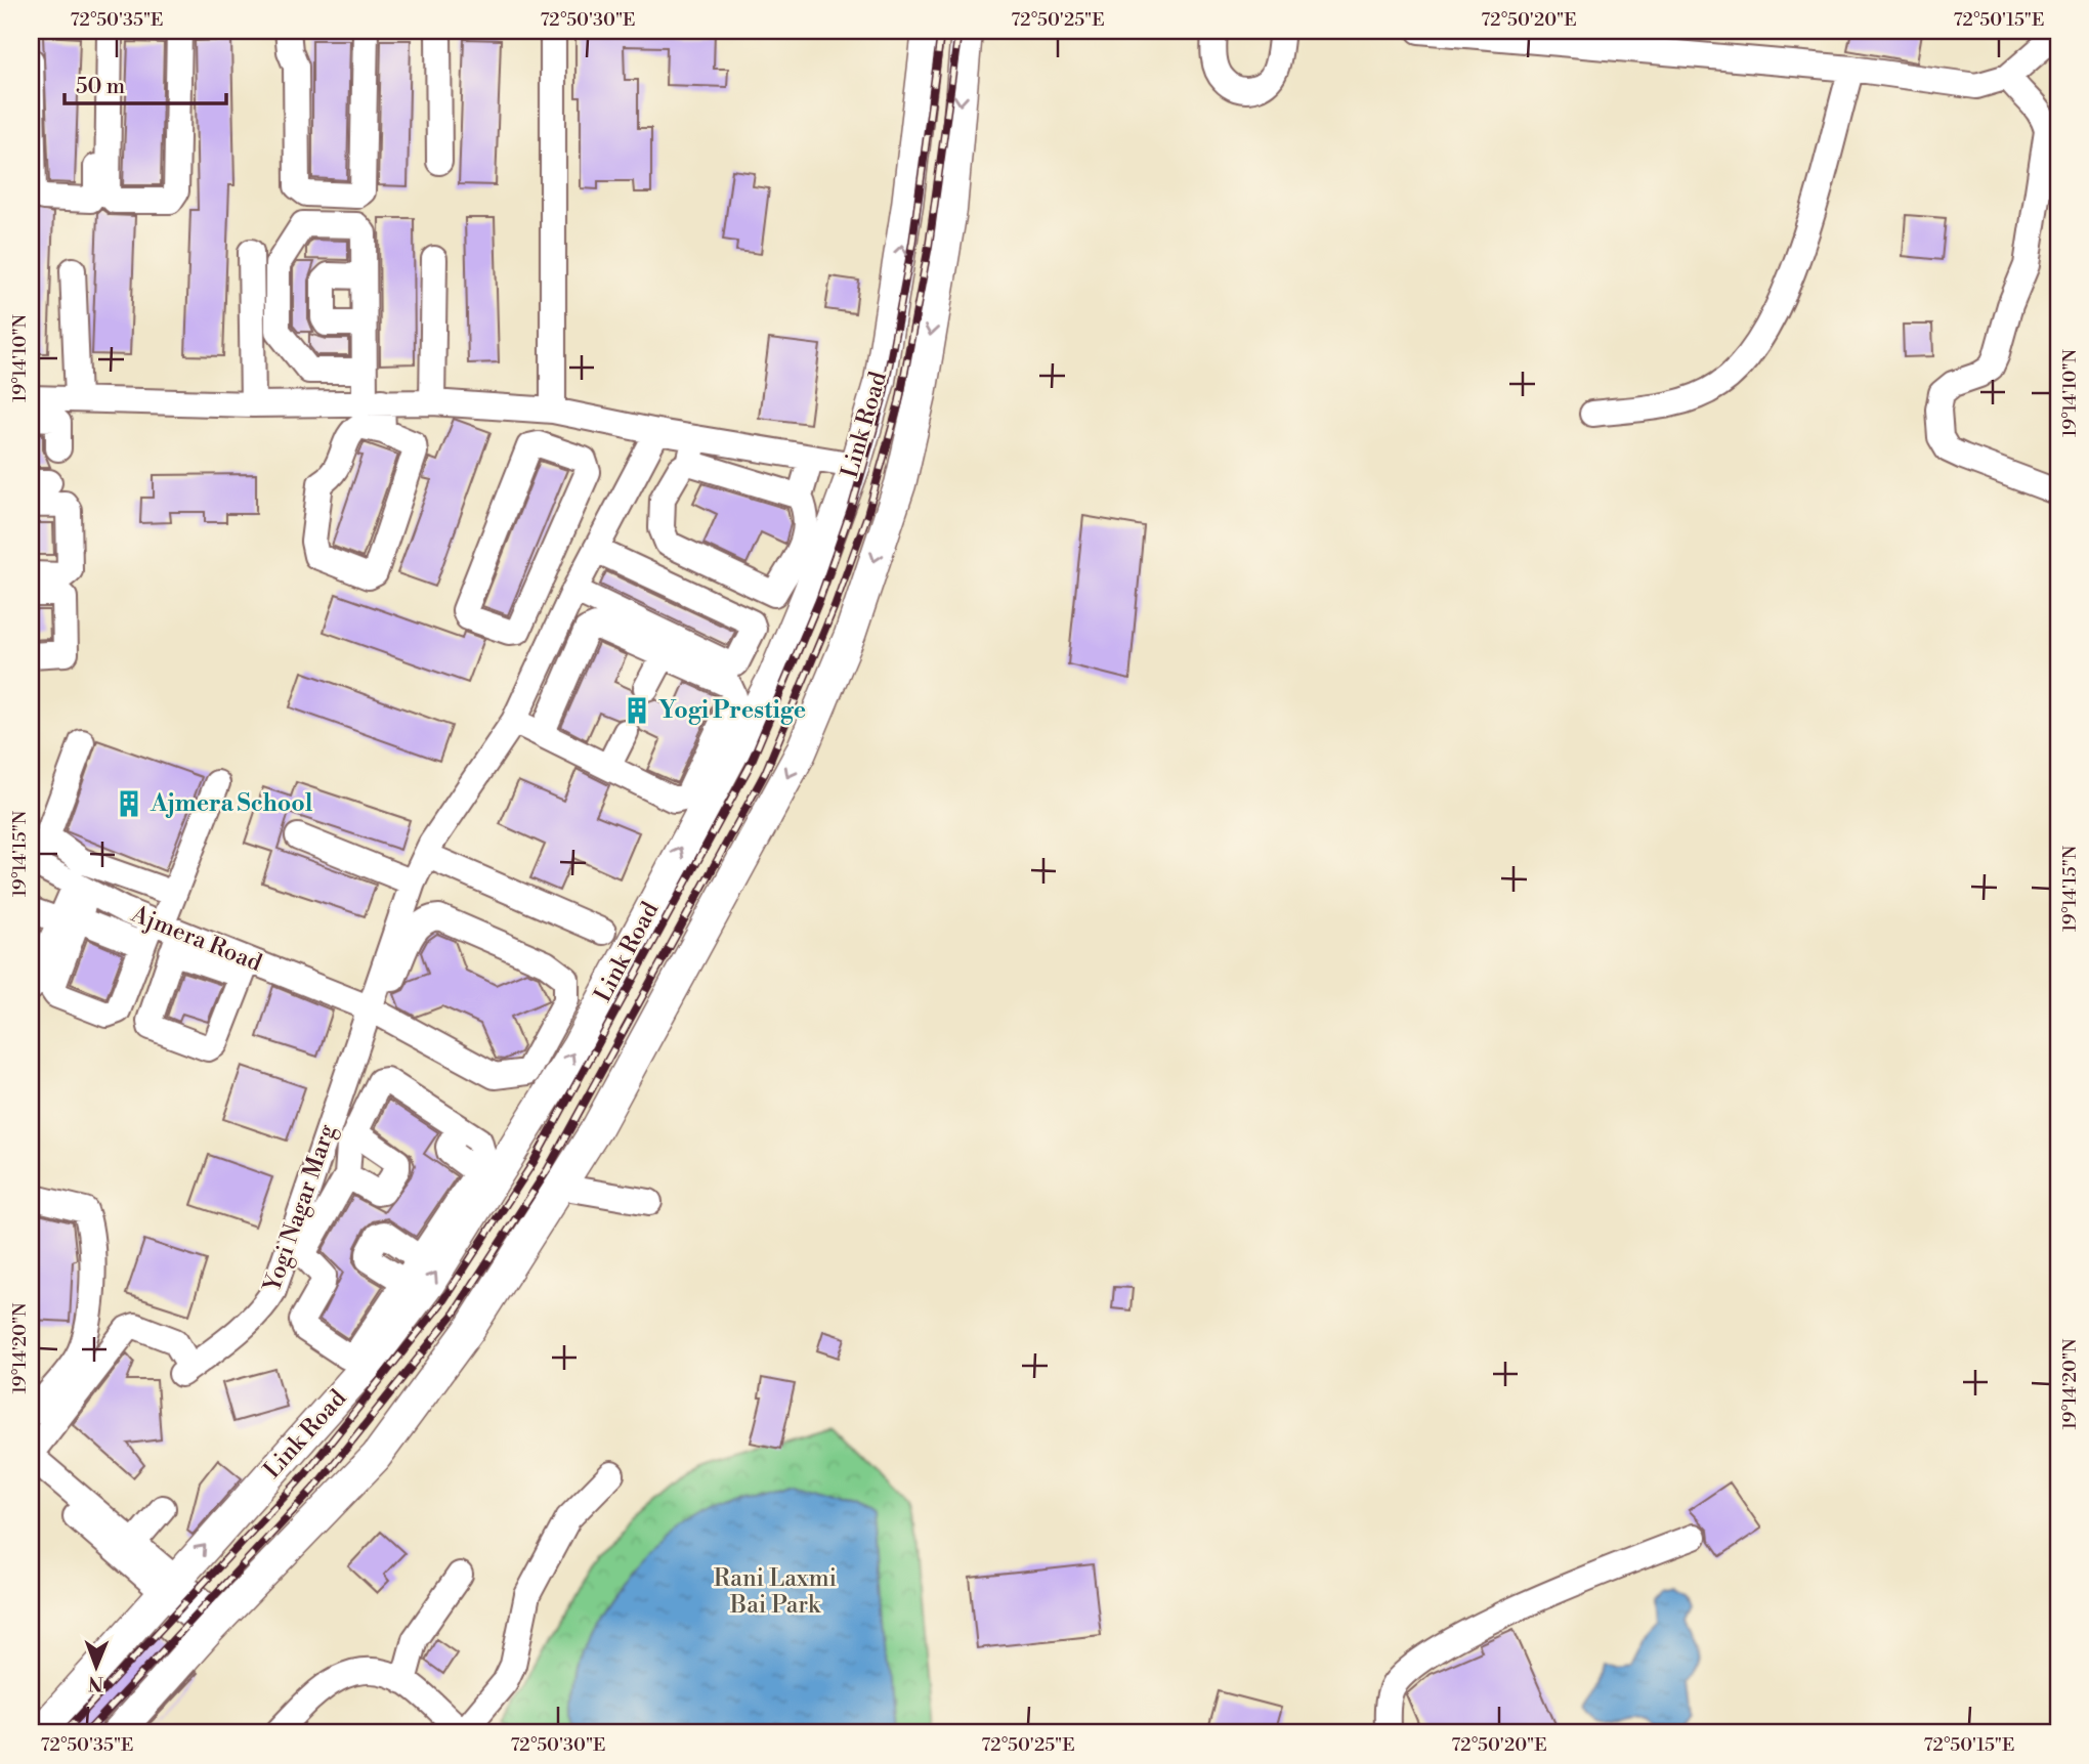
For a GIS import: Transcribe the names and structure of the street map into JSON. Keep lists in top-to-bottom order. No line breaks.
{"streets":{"main road":["Link Road"],"street":["Ajmera Road","Yogi Nagar Marg"]},"crossings":[["Link Road","Ajmera Road"],["Ajmera Road","Yogi Nagar Marg"]],"parks":["Rani Laxmi Bai Park"],"places":{"building":["Yogi Prestige","Ajmera School"]},"scale_bar":"50 m","north":"bottom","coordinates":["72°50'35\"E","72°50'30\"E","72°50'25\"E","72°50'20\"E","72°50'15\"E","19°14'10\"N","19°14'15\"N","19°14'20\"N"]}
